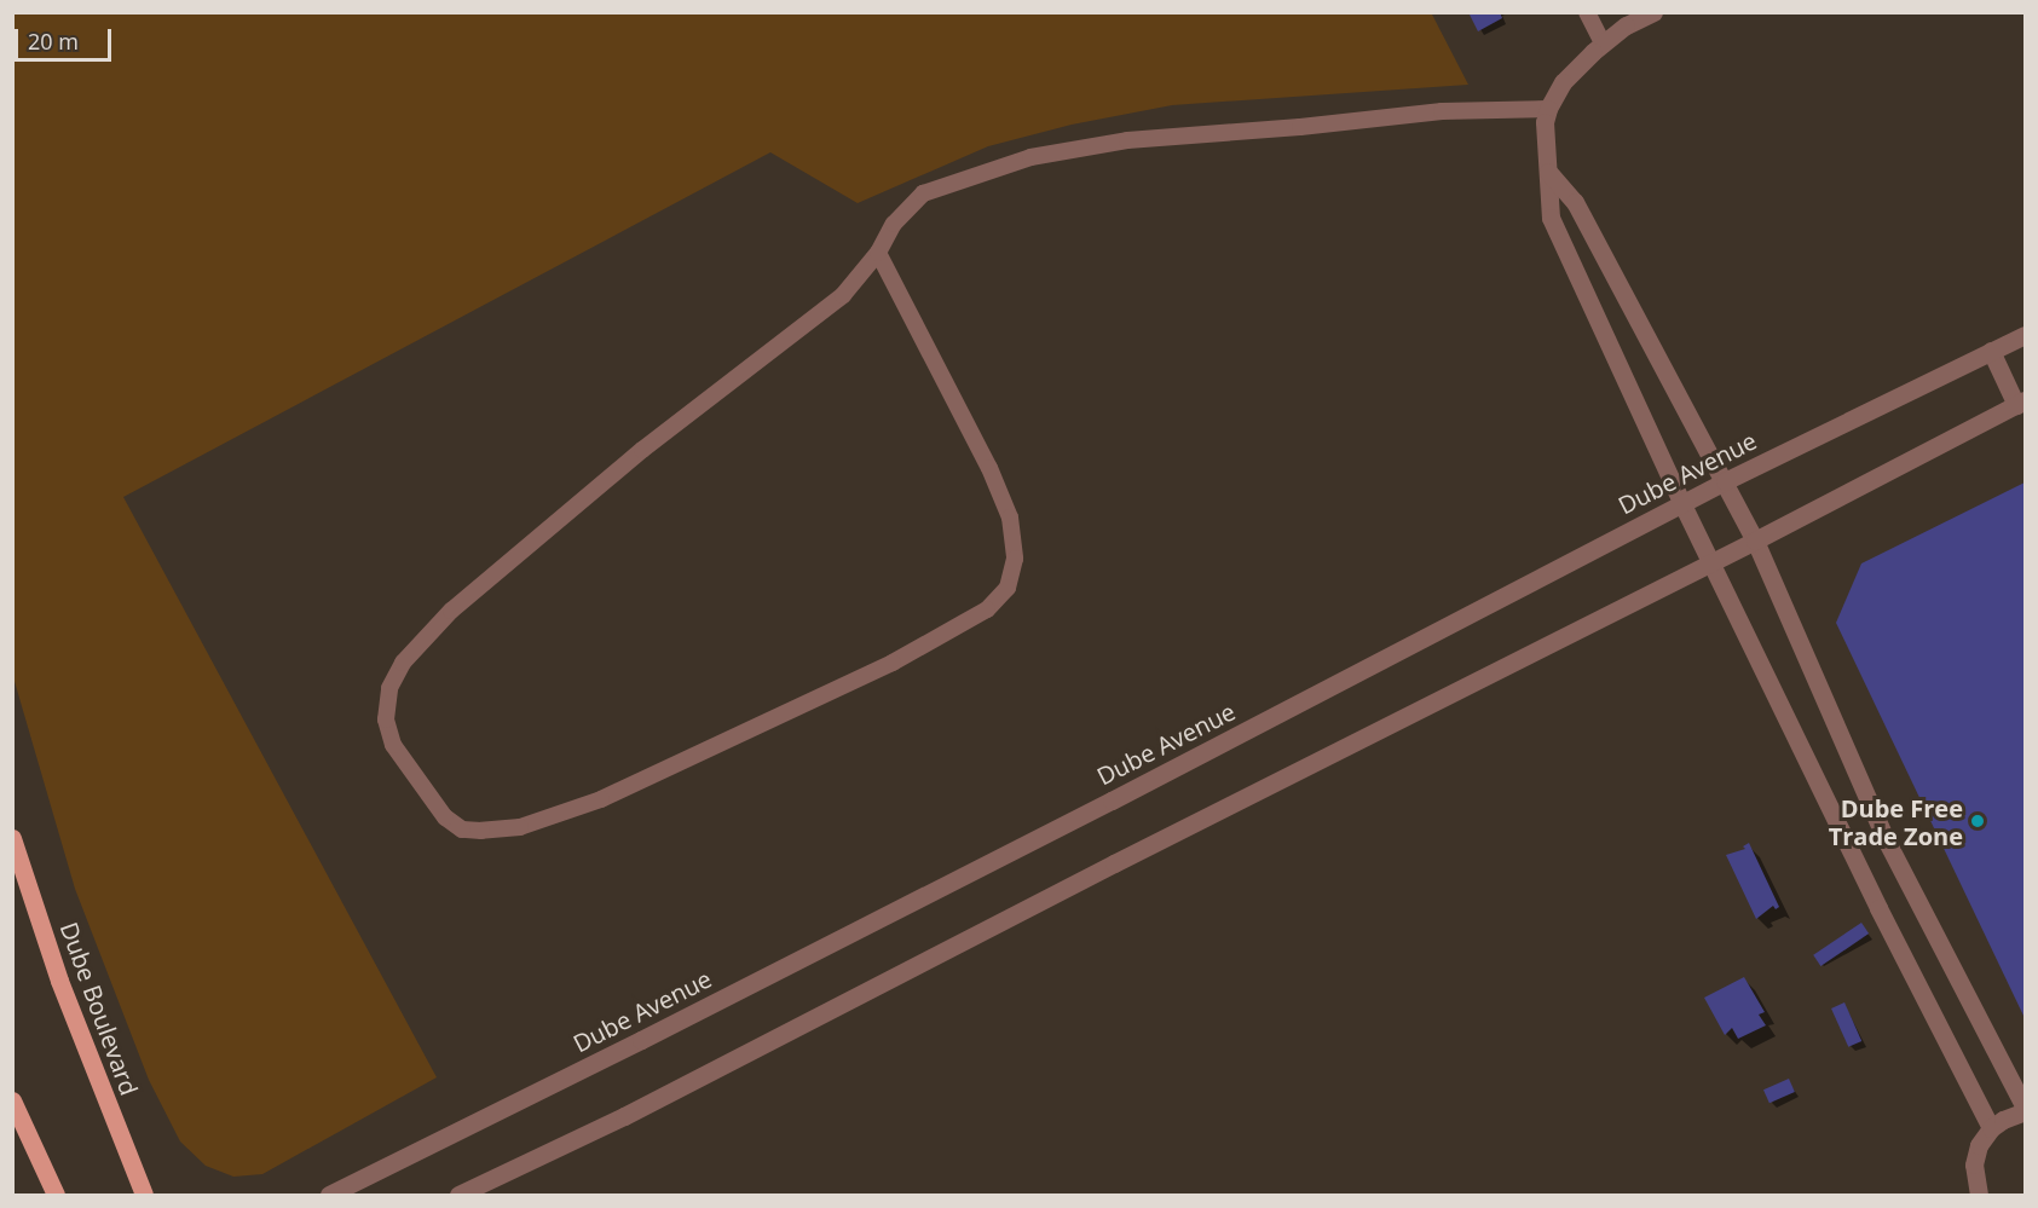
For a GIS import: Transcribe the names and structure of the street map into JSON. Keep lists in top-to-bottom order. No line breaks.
{"streets":{"main road":["Dube Boulevard"],"street":["Dube Avenue"]},"places":["Dube Free Trade Zone"],"scale_bar":"20 m"}
